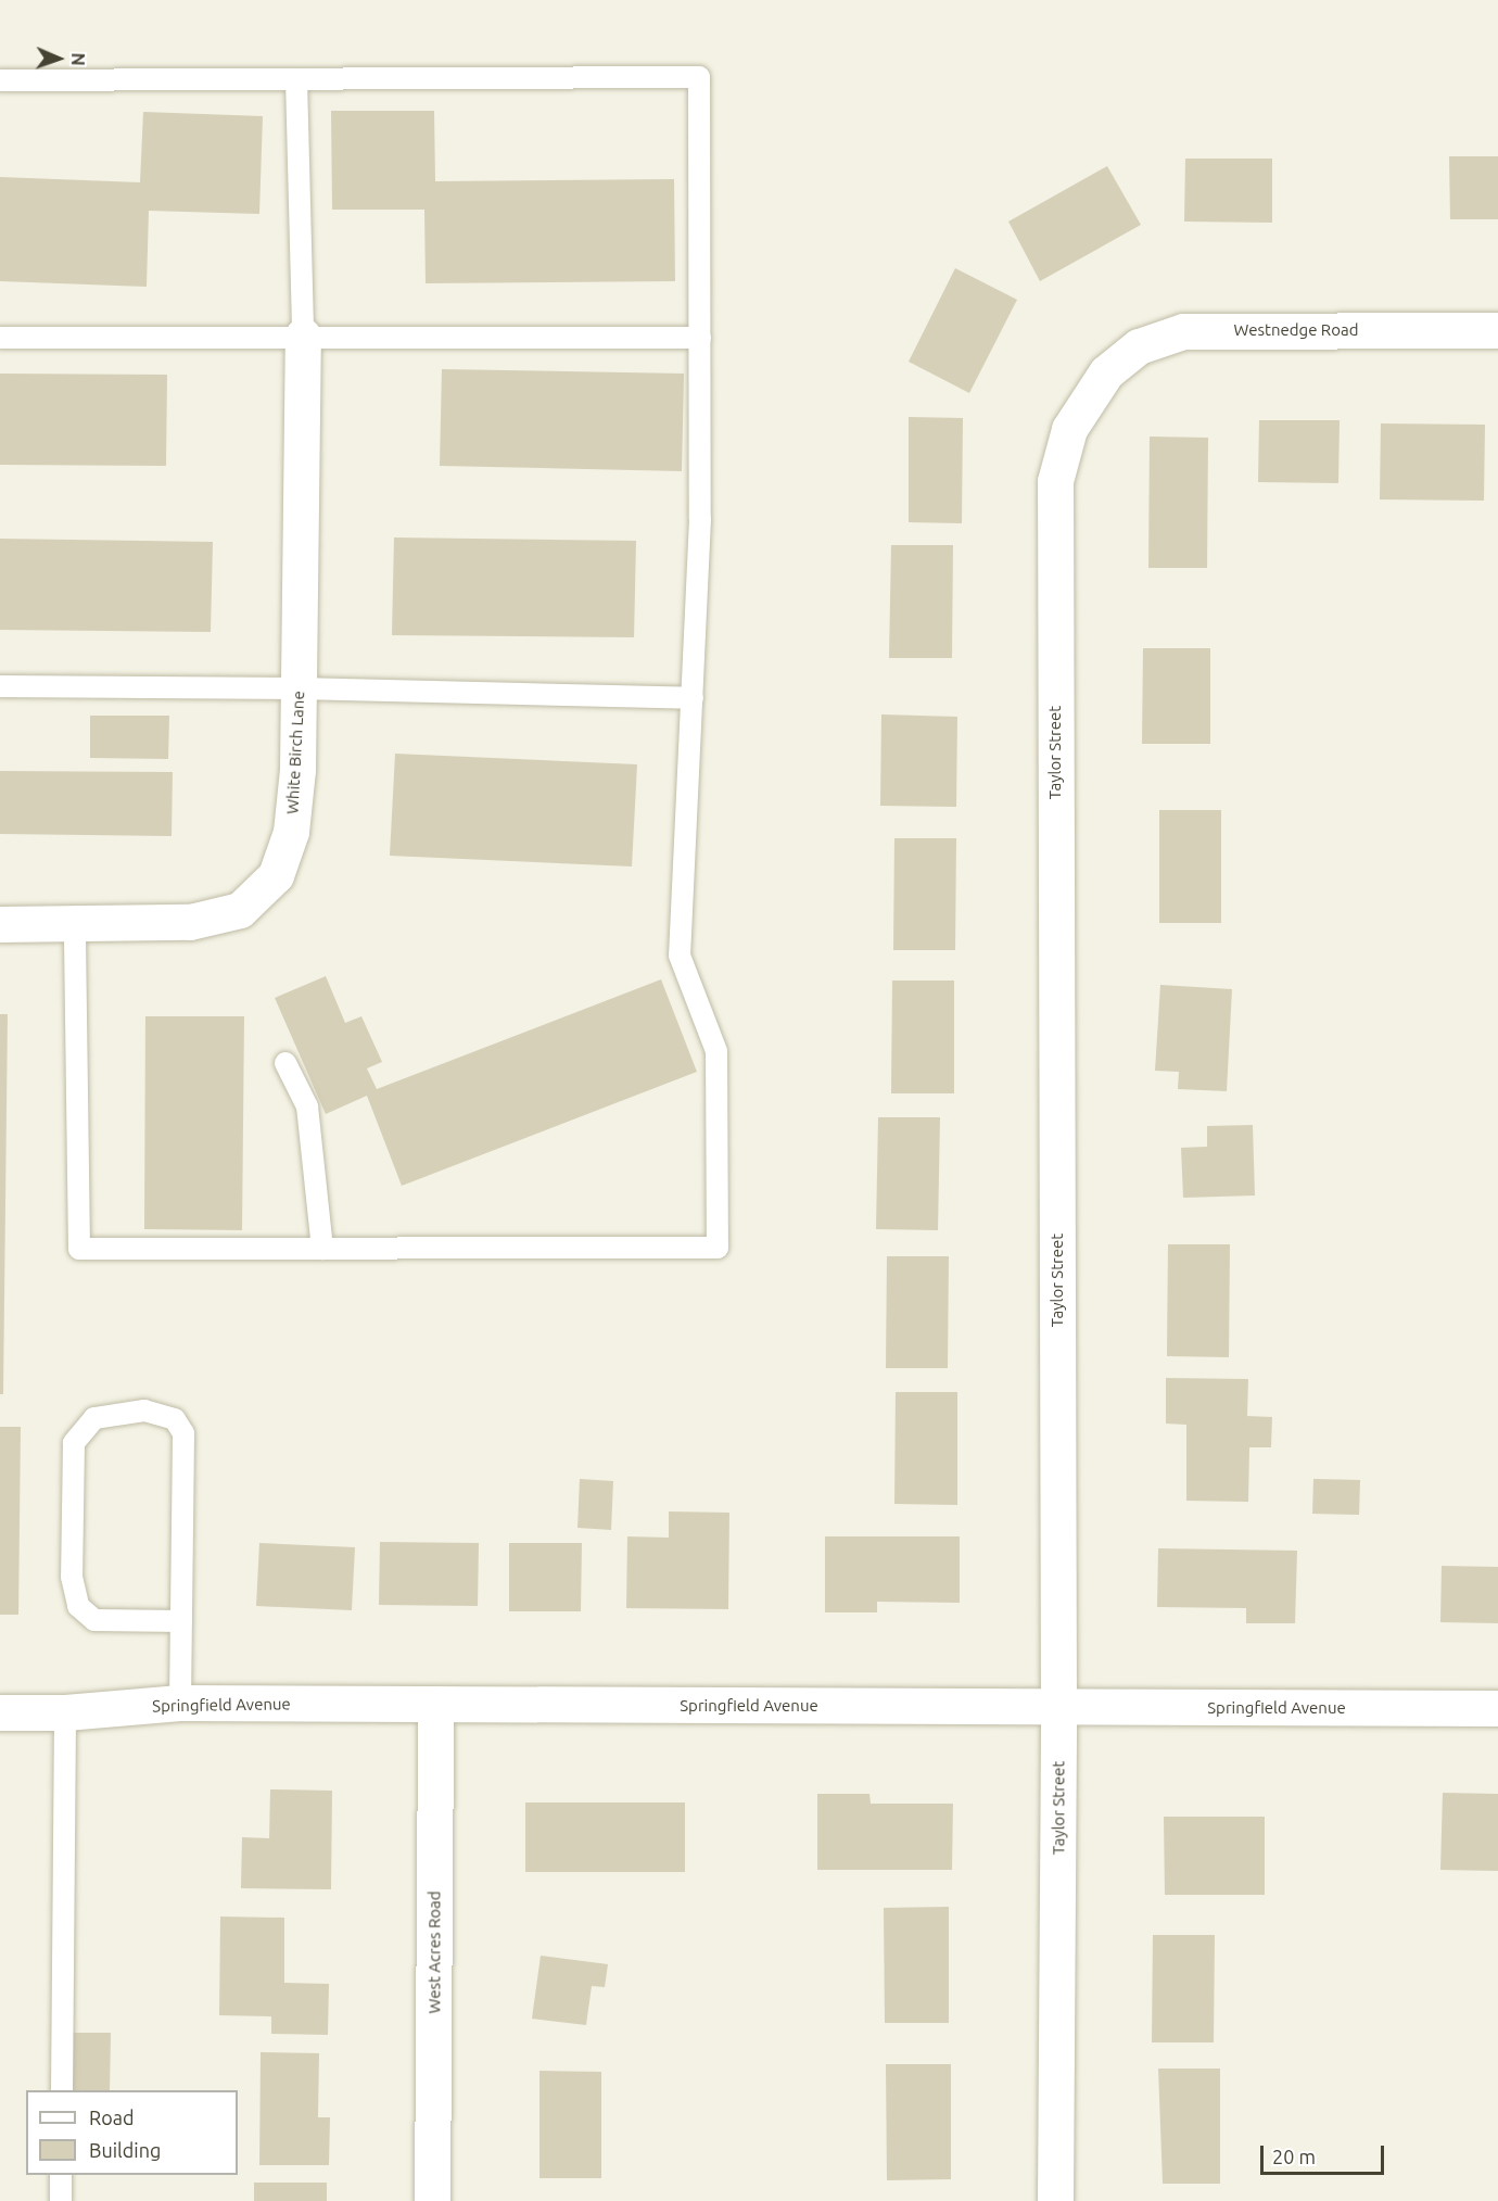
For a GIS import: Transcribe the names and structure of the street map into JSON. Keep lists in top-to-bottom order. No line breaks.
{"streets":{"street":["Westnedge Road","White Birch Lane","Taylor Street","Springfield Avenue","West Acres Road"]},"crossings":[["Westnedge Road","Taylor Street"],["Taylor Street","Springfield Avenue"],["Springfield Avenue","West Acres Road"]],"legend":["Road","Building"],"scale_bar":"20 m","north":"right"}
